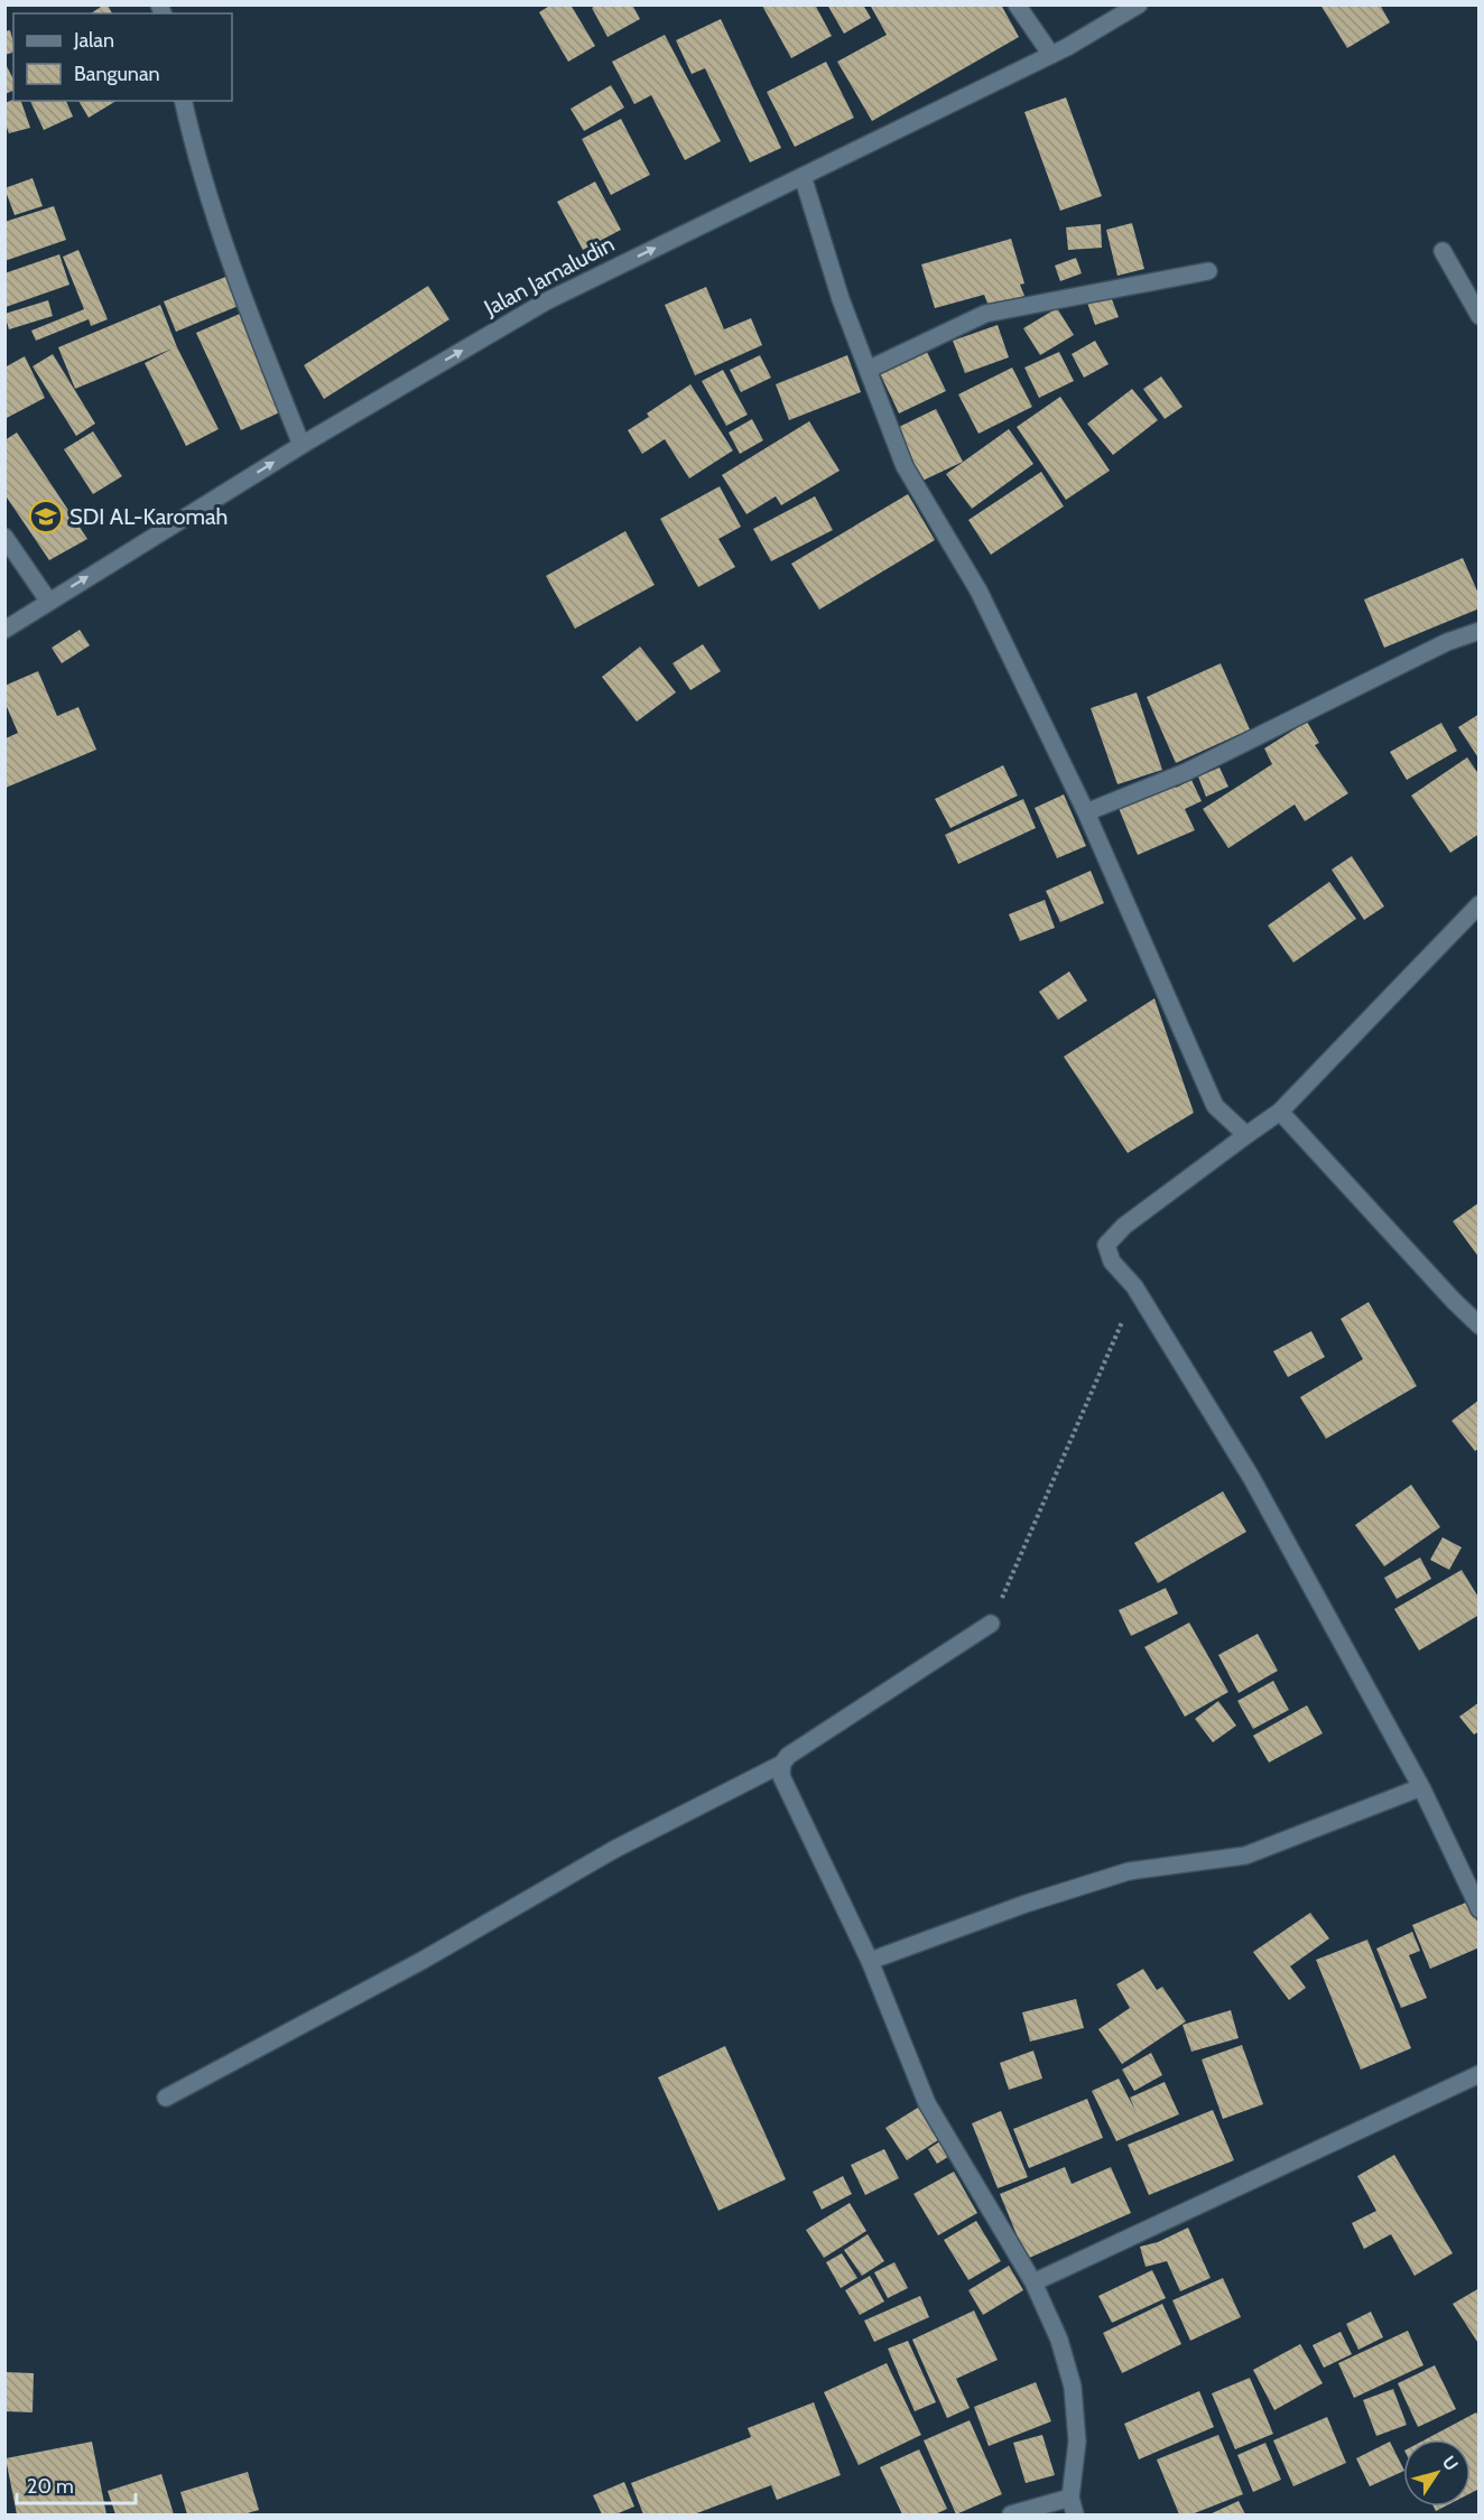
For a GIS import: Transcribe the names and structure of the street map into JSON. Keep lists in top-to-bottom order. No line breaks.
{"streets":{"street":["Jalan Jamaludin"]},"one_way":["Jalan Jamaludin"],"places":{"school or university":["SDI AL-Karomah"]},"legend":["Jalan","Bangunan"],"scale_bar":"20 m","north":"top right"}
